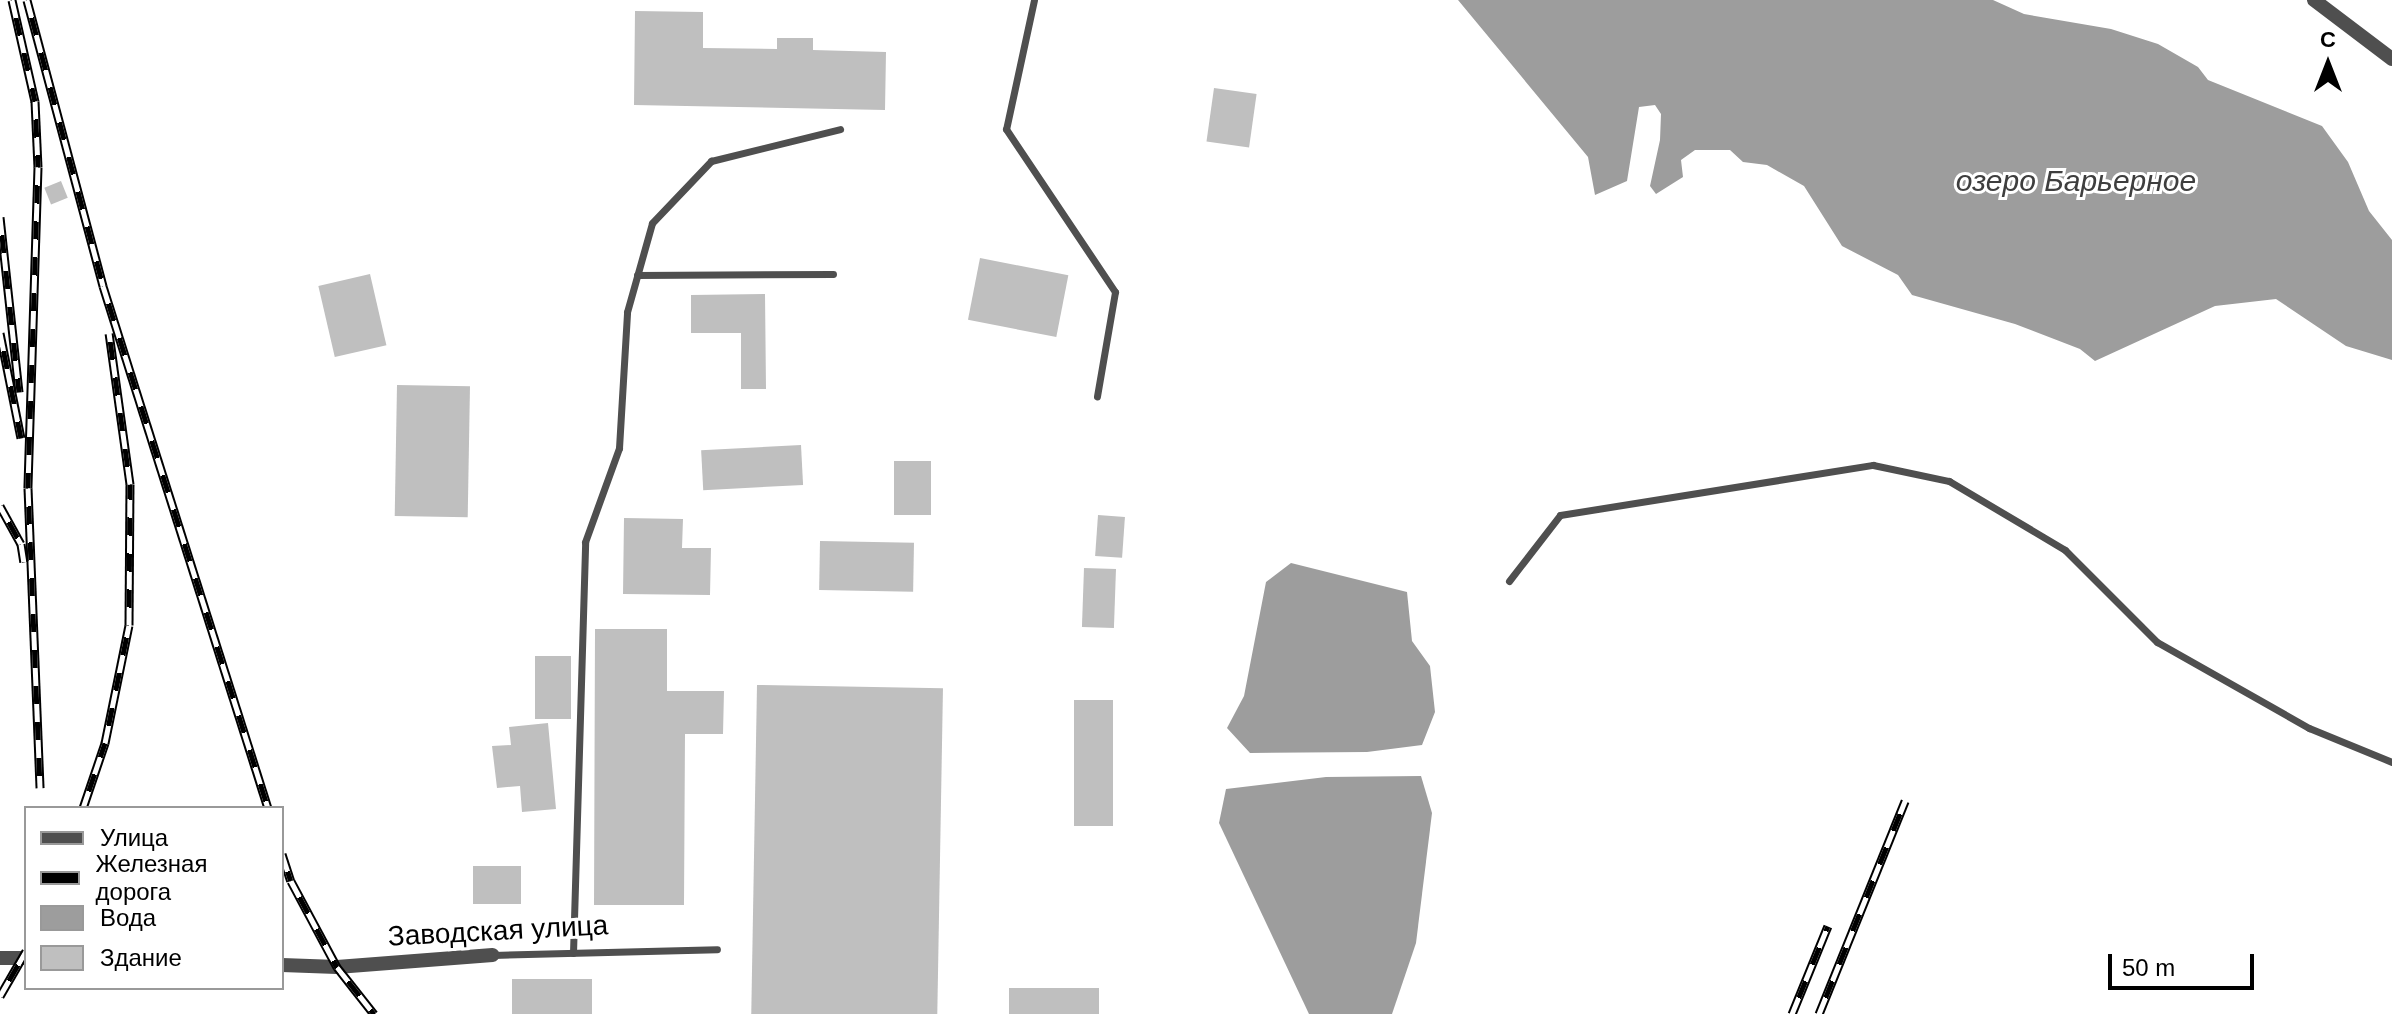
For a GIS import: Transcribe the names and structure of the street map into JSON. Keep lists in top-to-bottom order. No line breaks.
{"streets":{"street":["Заводская улица"]},"water":["озеро Барьерное"],"legend":["Улица","Железная дорога","Вода","Здание"],"scale_bar":"50 m","north":"top"}
